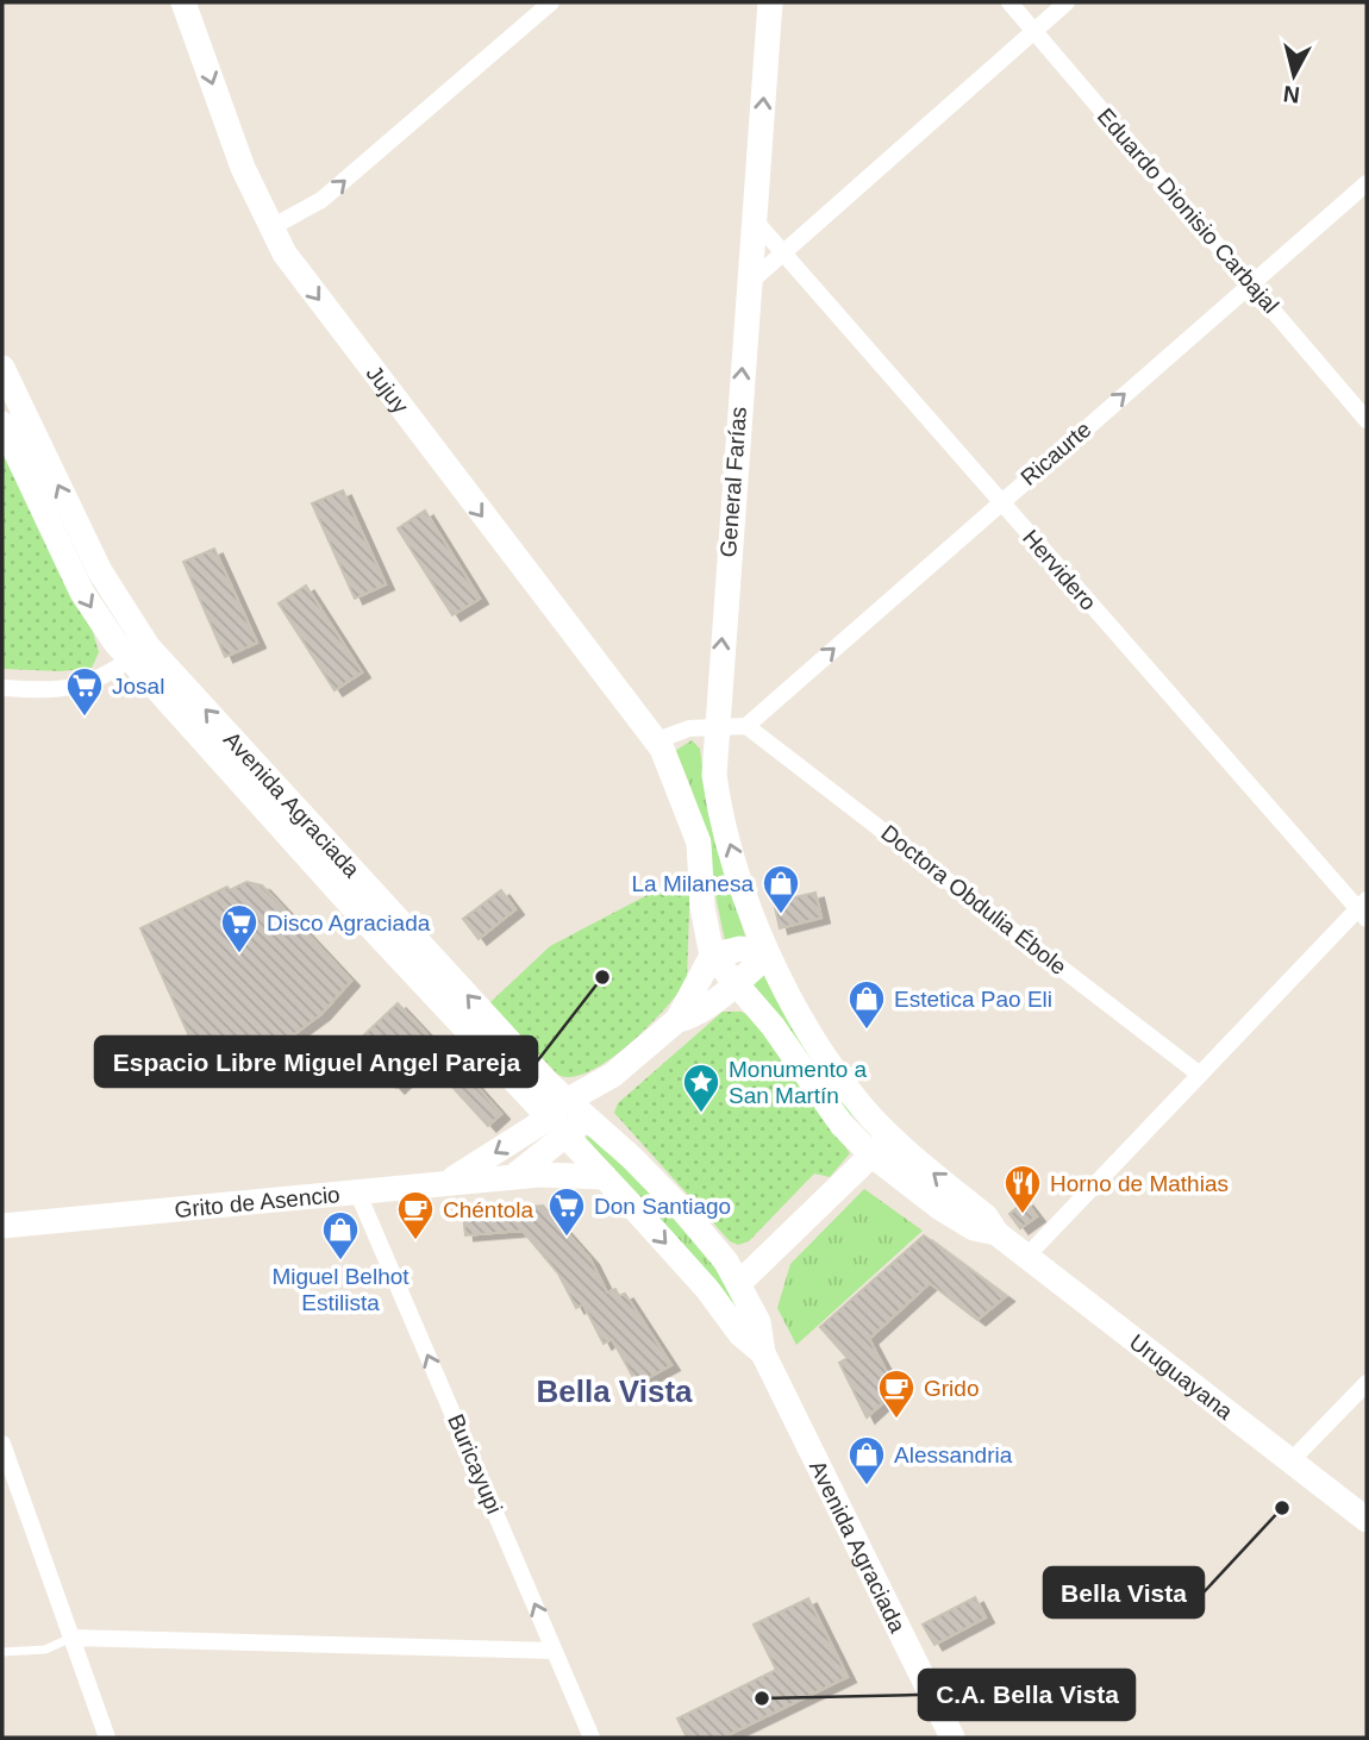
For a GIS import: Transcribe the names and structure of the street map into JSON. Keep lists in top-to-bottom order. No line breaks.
{"streets":{"street":["Eduardo Dionisio Carbajal","Jujuy","Ricaurte","General Farías","Hervidero","Avenida Agraciada","Doctora Obdulia Ébole","Grito de Asencio","Uruguayana","Buricayupi"]},"crossings":[["Eduardo Dionisio Carbajal","Ricaurte"],["Jujuy","Uruguayana"],["Ricaurte","Hervidero"],["Ricaurte","Doctora Obdulia Ébole"],["General Farías","Hervidero"],["General Farías","Uruguayana"],["Avenida Agraciada","Grito de Asencio"],["Grito de Asencio","Buricayupi"]],"one_way":["Jujuy","Ricaurte","General Farías","Buricayupi"],"districts":["Bella Vista"],"places":{"supermarket":["Josal","Disco Agraciada","Don Santiago"],"shop":["La Milanesa","Estetica Pao Eli","Miguel Belhot Estilista","Alessandria"],"other":["Espacio Libre Miguel Angel Pareja","Bella Vista","C.A. Bella Vista"],"place":["Monumento a San Martín"],"restaurant":["Horno de Mathias"],"cafe":["Chéntola","Grido"]},"north":"bottom"}
